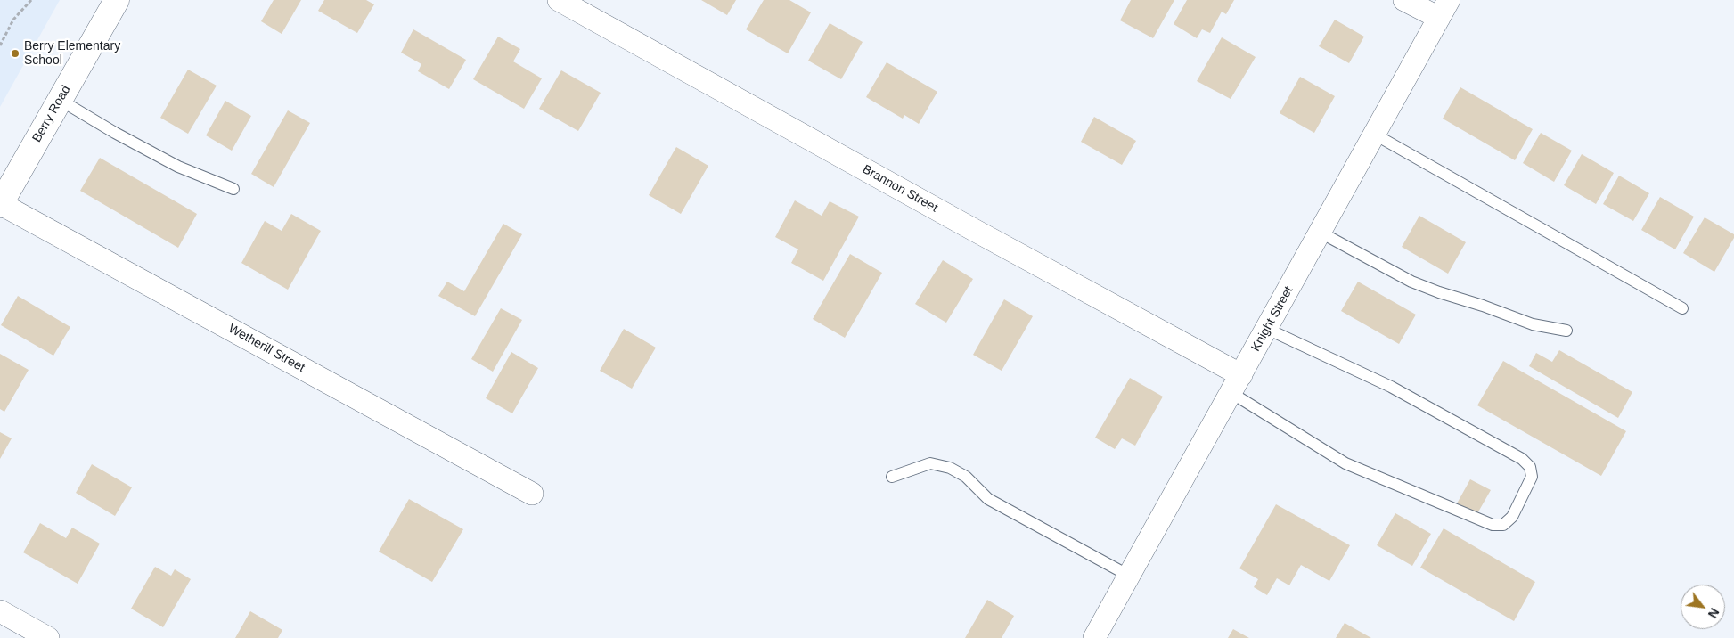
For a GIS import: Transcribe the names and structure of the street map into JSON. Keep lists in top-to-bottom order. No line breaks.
{"streets":{"street":["Berry Road","Brannon Street","Knight Street","Wetherill Street"]},"crossings":[["Berry Road","Wetherill Street"],["Brannon Street","Knight Street"]],"places":["Berry Elementary School"],"north":"bottom right"}
